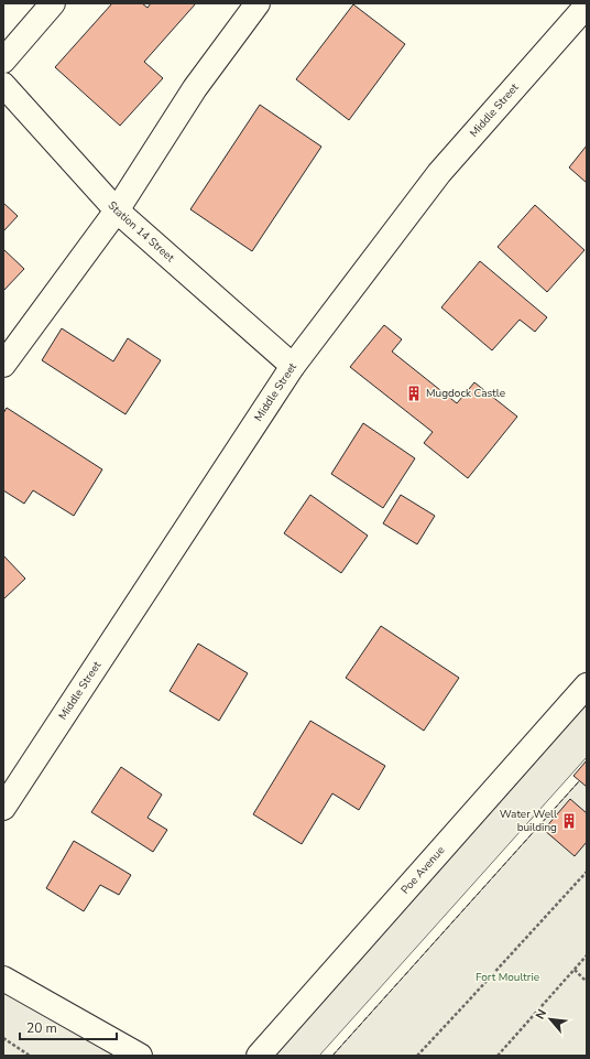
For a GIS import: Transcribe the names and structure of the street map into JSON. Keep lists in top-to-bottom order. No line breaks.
{"streets":{"street":["Middle Street","Station 14 Street","Poe Avenue"]},"crossings":[["Middle Street","Station 14 Street"]],"parks":["Fort Moultrie"],"places":{"building":["Mugdock Castle","Water Well building"]},"scale_bar":"20 m","north":"top left"}
